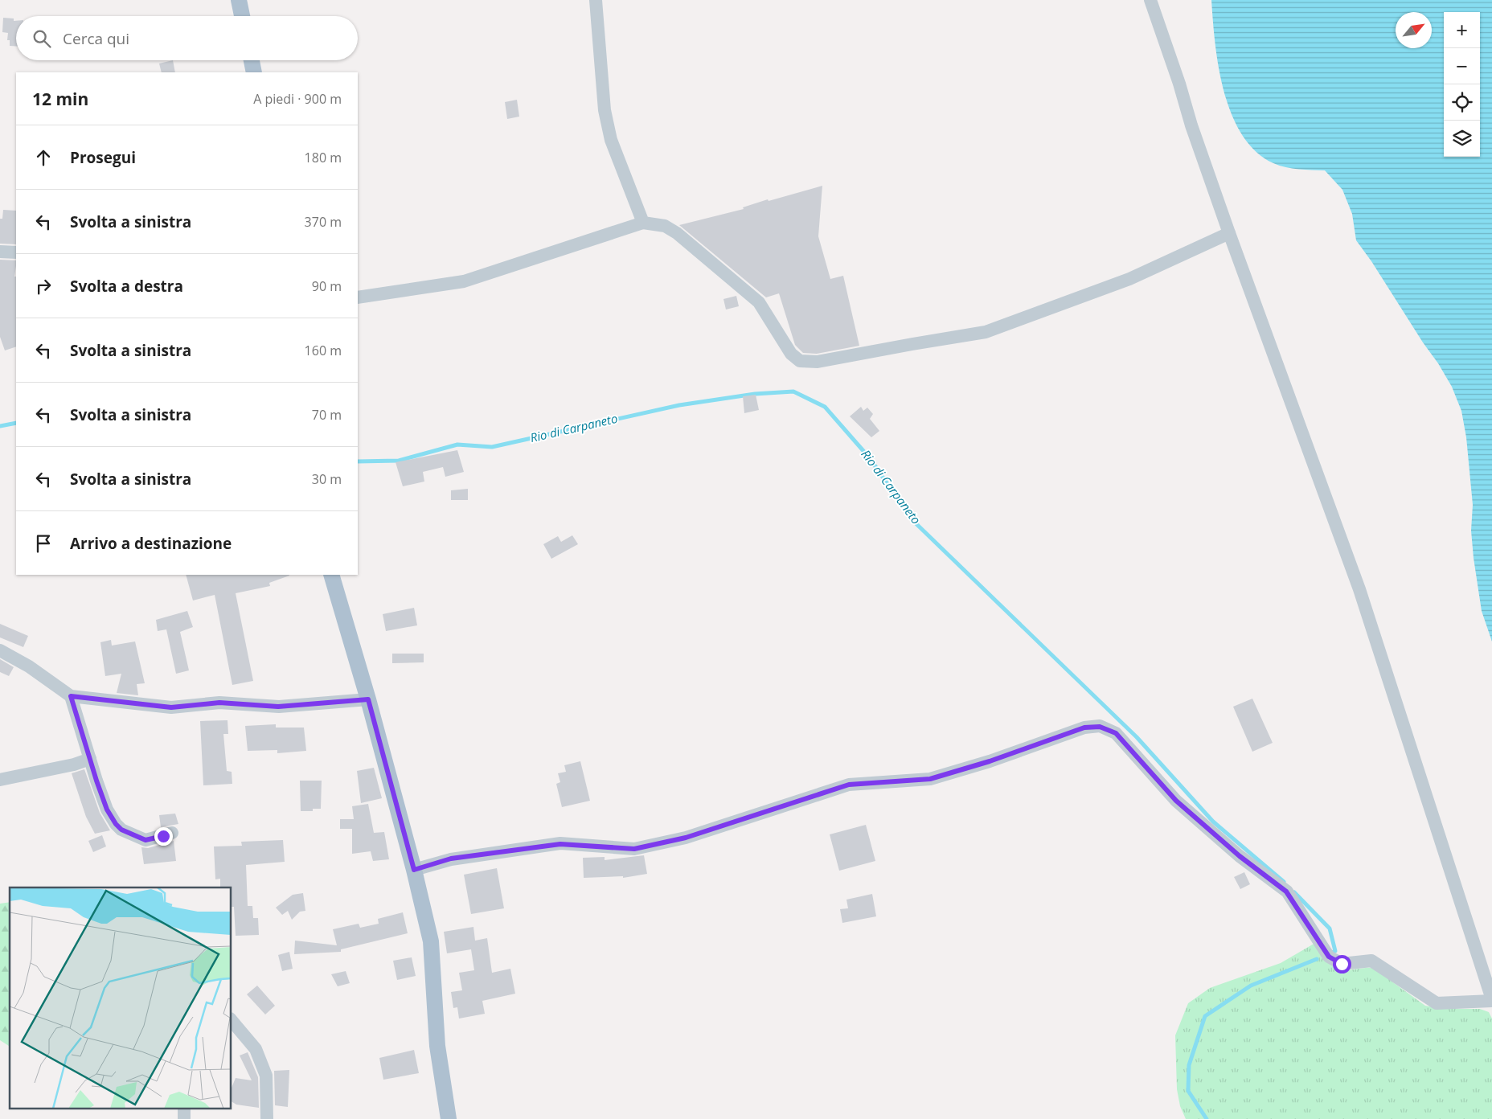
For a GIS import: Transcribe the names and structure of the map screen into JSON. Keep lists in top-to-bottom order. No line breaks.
{"water":["Rio di Carpaneto"],"north":"top right","page":{"map_buttons":["+","−"],"search":"Cerca qui","heading":["12 min","A piedi · 900 m"],"list":[["Prosegui","180 m"],["Svolta a sinistra","370 m"],["Svolta a destra","90 m"],["Svolta a sinistra","160 m"],["Svolta a sinistra","70 m"],["Svolta a sinistra","30 m"],"Arrivo a destinazione"]}}
